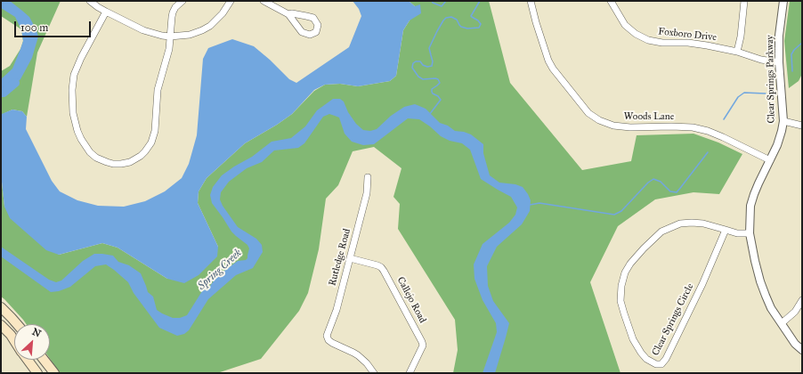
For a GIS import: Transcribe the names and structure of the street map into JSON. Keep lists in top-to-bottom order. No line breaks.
{"streets":{"street":["Foxboro Drive","Clear Springs Parkway","Woods Lane","Rutledge Road","Callejo Road","Clear Springs Circle"]},"crossings":[["Foxboro Drive","Clear Springs Parkway"],["Clear Springs Parkway","Woods Lane"],["Clear Springs Parkway","Clear Springs Circle"],["Rutledge Road","Callejo Road"]],"water":["Spring Creek"],"scale_bar":"100 m","north":"top right"}
